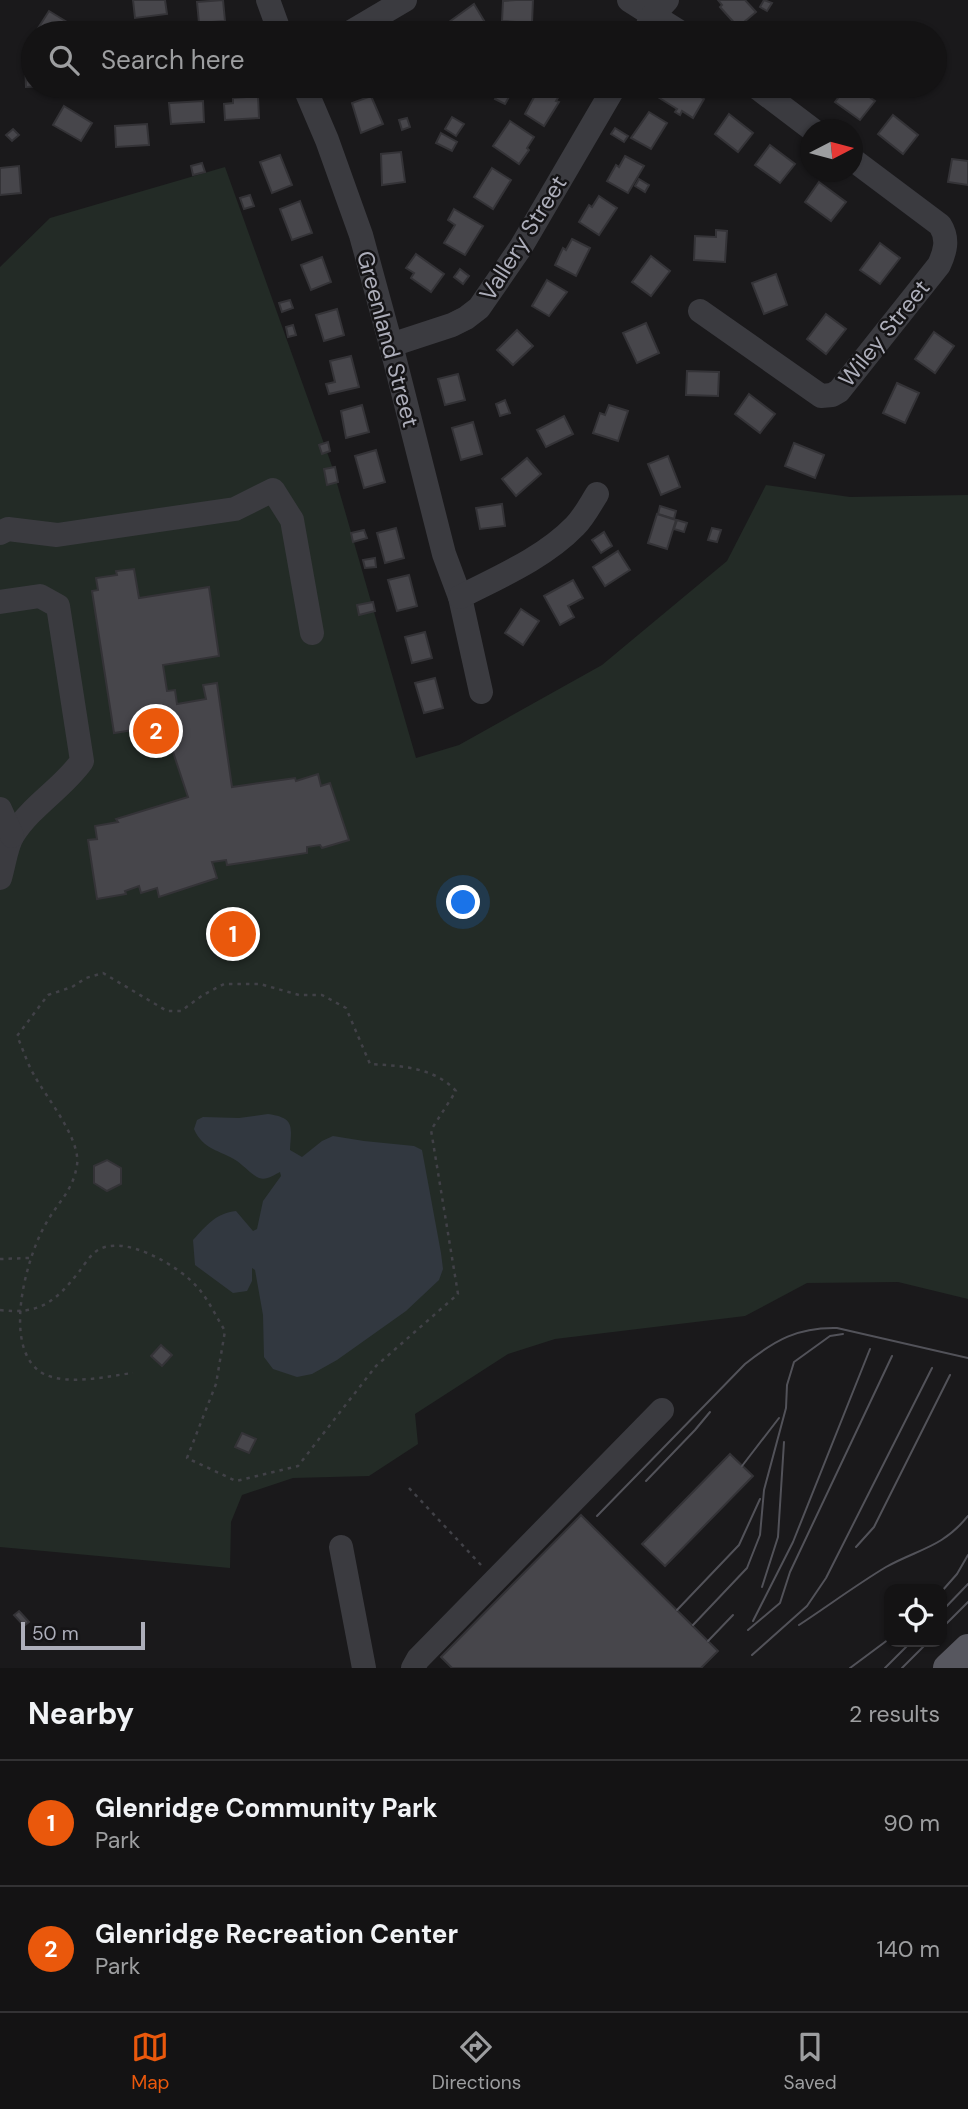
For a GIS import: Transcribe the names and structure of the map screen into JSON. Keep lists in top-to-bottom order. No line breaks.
{"streets":{"street":["Vallery Street","Wiley Street","Greenland Street"]},"crossings":[["Vallery Street","Greenland Street"]],"scale_bar":"50 m","north":"right","page":{"search":"Search here","pins":["2","1"],"scale":"50 m","heading":["Nearby","2 results"],"list":[{"mark":"1","name":"Glenridge Community Park","note":"Park","value":"90 m"},{"mark":"2","name":"Glenridge Recreation Center","note":"Park","value":"140 m"}],"nav":["Map","Directions","Saved"]}}
